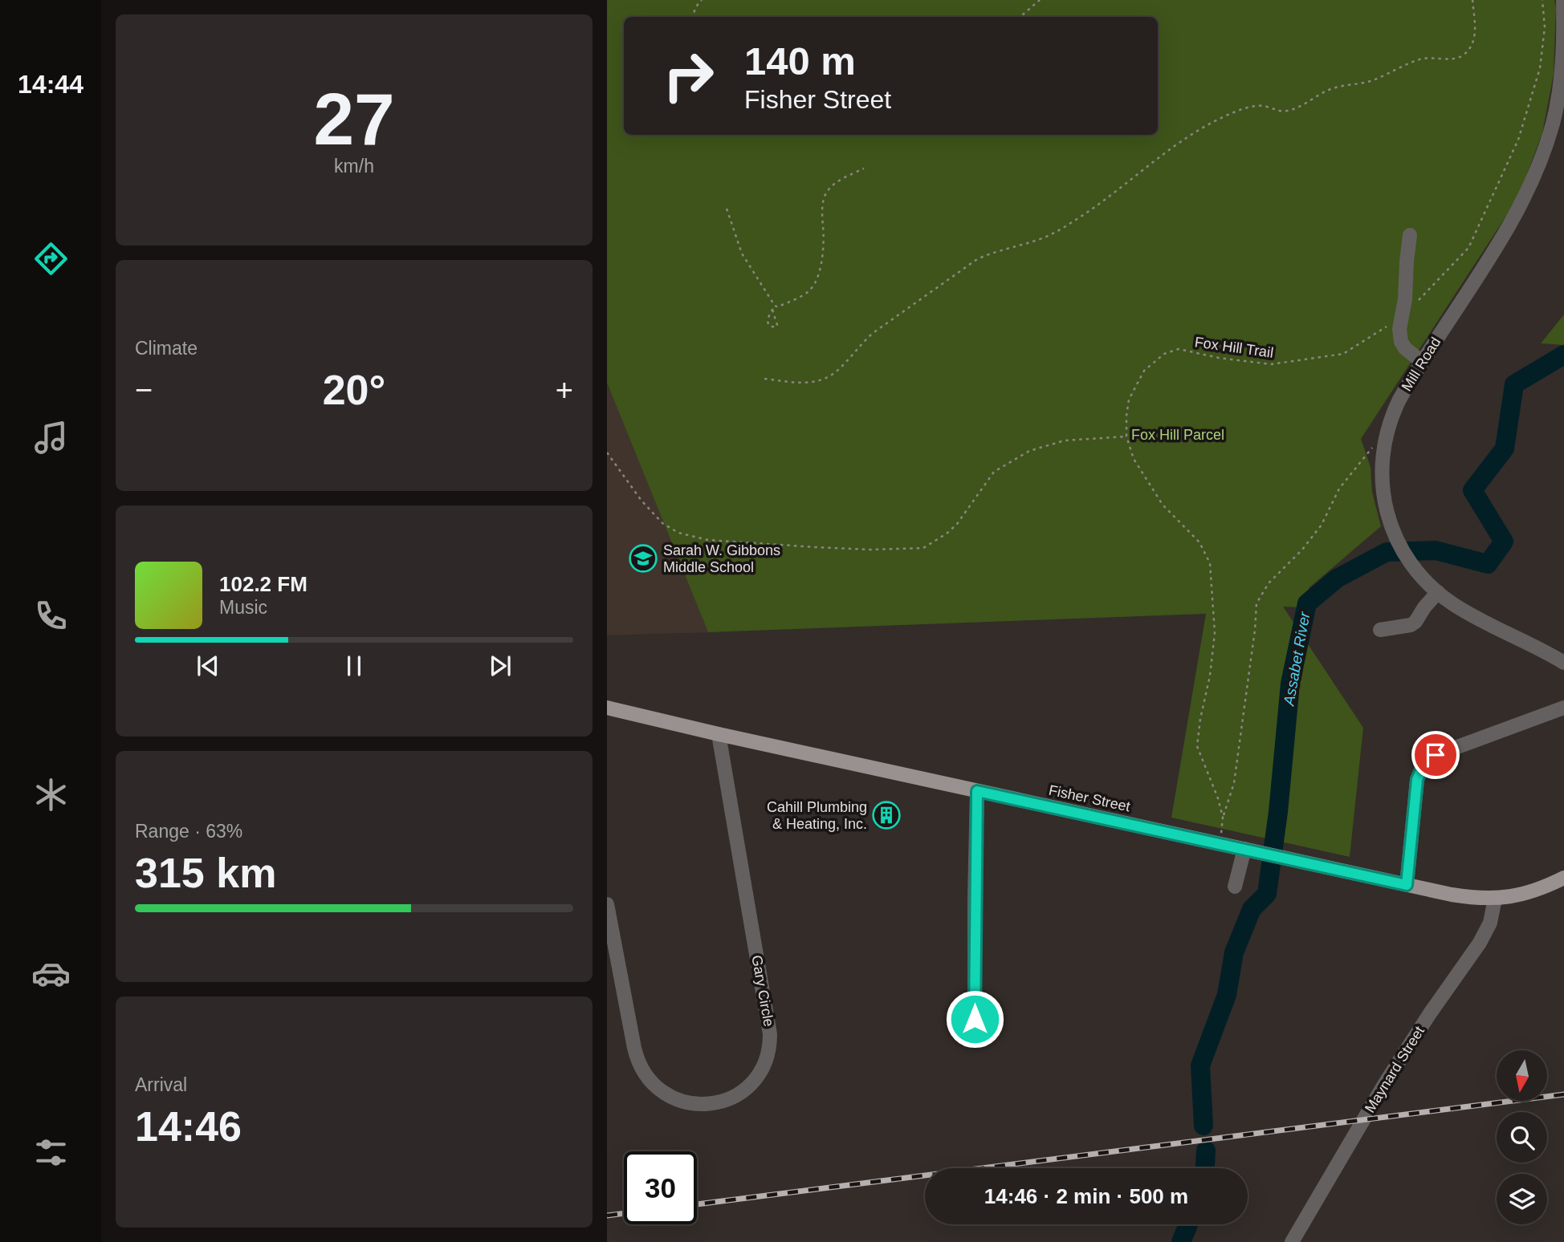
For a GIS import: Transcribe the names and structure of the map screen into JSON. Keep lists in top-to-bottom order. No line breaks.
{"streets":{"main road":["Fisher Street"],"street":["Mill Road","Gary Circle","Maynard Street"],"path":["Fox Hill Trail"]},"crossings":[["Fox Hill Trail","Fisher Street"],["Fisher Street","Gary Circle"],["Fisher Street","Maynard Street"]],"water":["Assabet River"],"parks":["Fox Hill Parcel"],"places":{"school or university":["Sarah W. Gibbons Middle School"],"building":["Cahill Plumbing & Heating, Inc."]},"north":"bottom","page":{"tabs":"14:44","tile":[["27","km/h"],"Climate",["Range · 63%","315 km"],["Arrival","14:46"]],"turn":["140 m","Fisher Street"],"heat":["−","20°","+"],"song":["102.2 FM","Music"],"limit":"30","trip":"14:46 · 2 min · 500 m"}}
